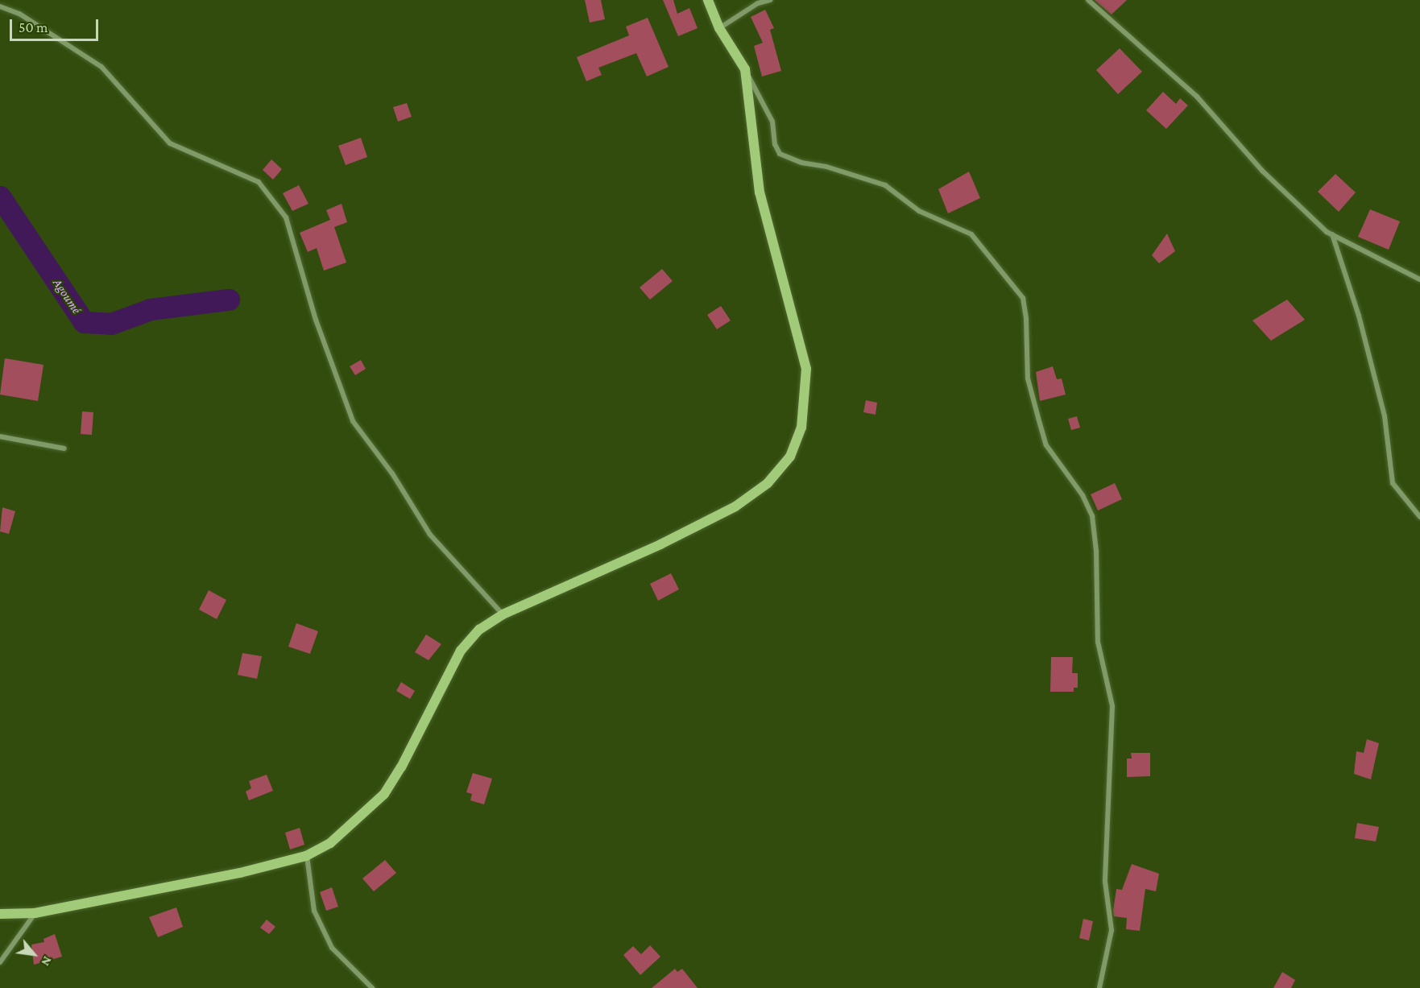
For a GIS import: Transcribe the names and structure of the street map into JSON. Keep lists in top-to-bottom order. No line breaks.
{"water":["Agoumé"],"scale_bar":"50 m","north":"bottom right"}
